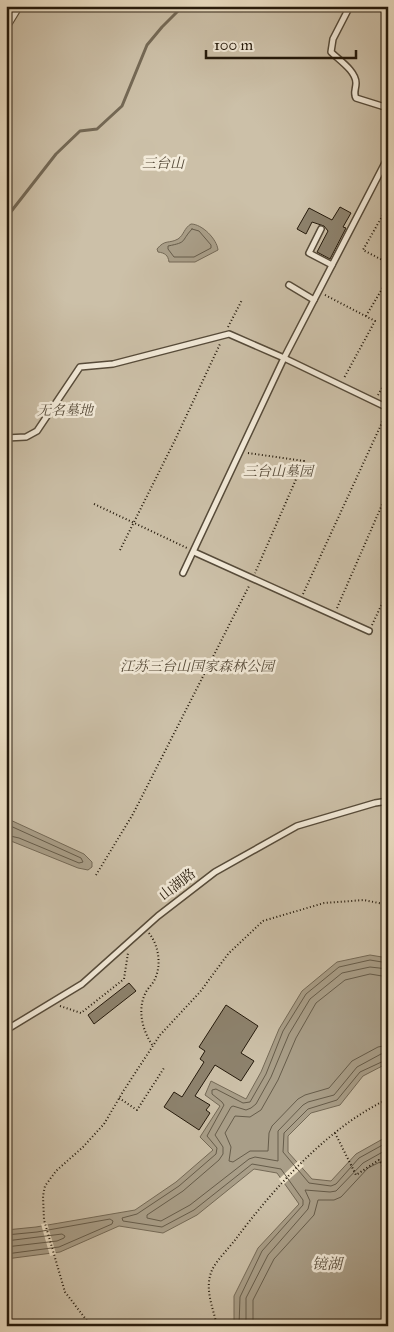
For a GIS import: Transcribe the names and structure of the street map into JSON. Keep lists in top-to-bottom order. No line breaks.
{"streets":{"lane":["山湖路"]},"water":["镜湖"],"parks":["三台山","无名墓地","三台山墓园","江苏三台山国家森林公园"],"scale_bar":"100 m"}
